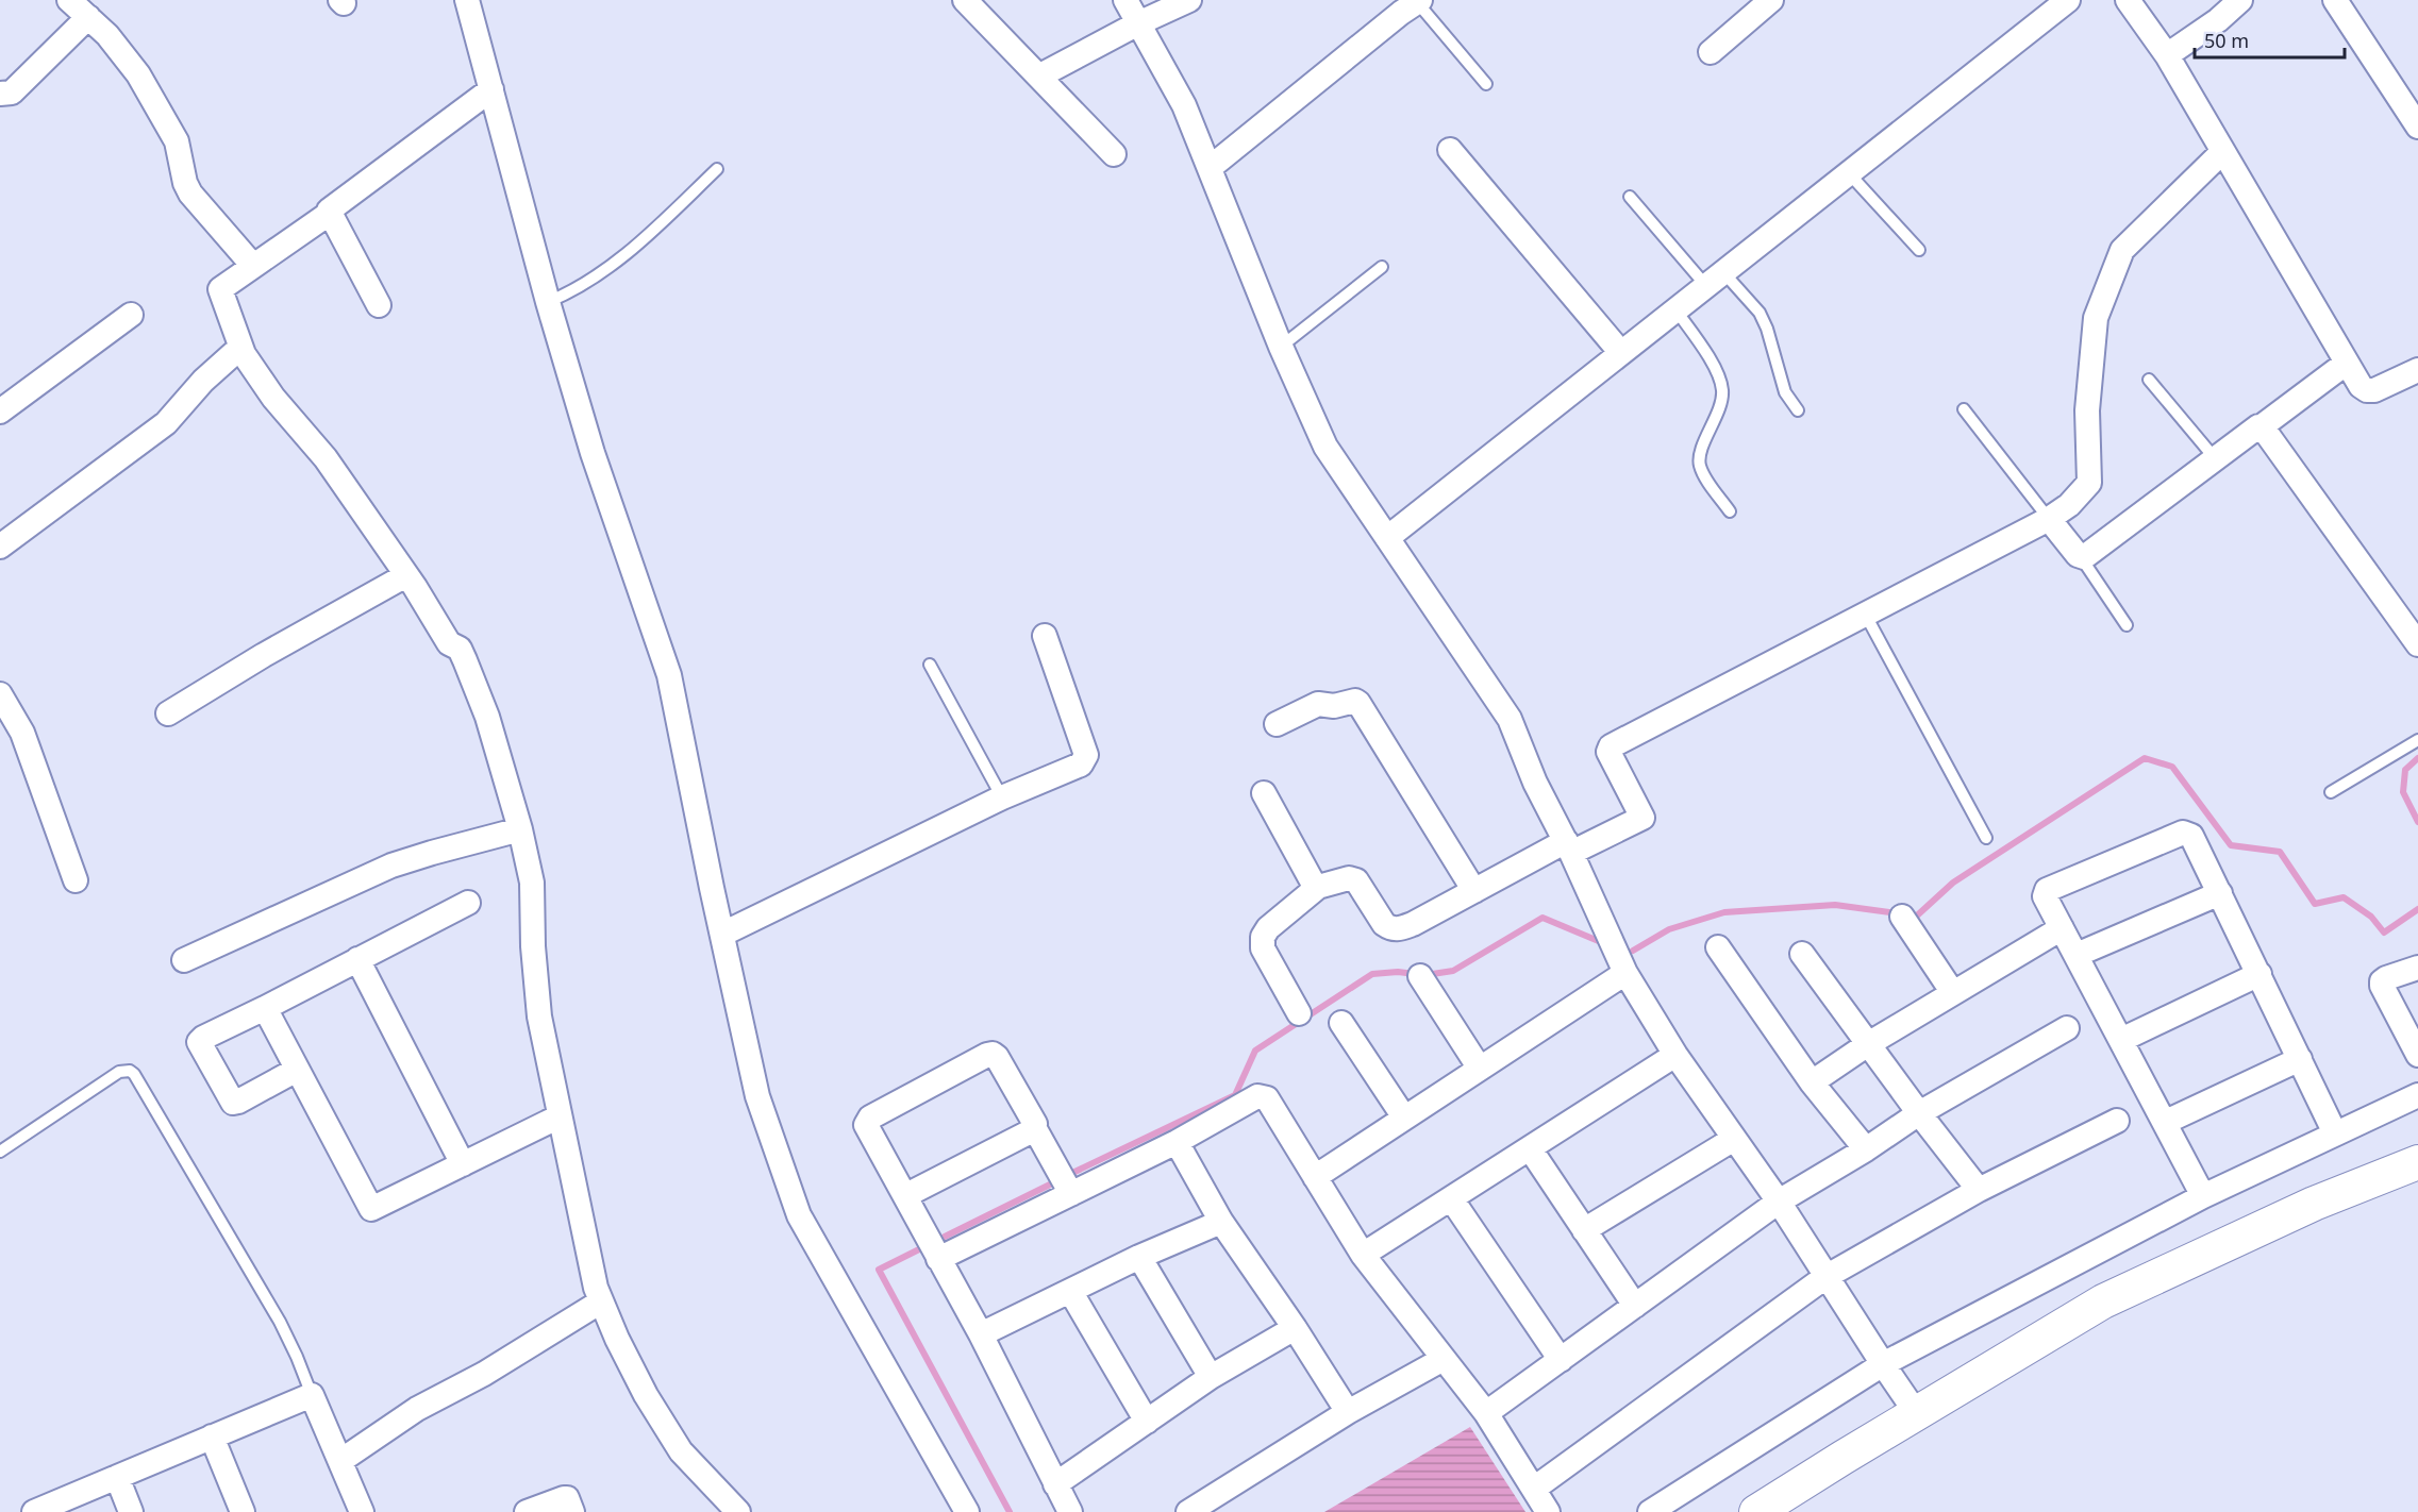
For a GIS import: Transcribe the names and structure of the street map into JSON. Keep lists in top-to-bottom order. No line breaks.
{"scale_bar":"50 m"}
